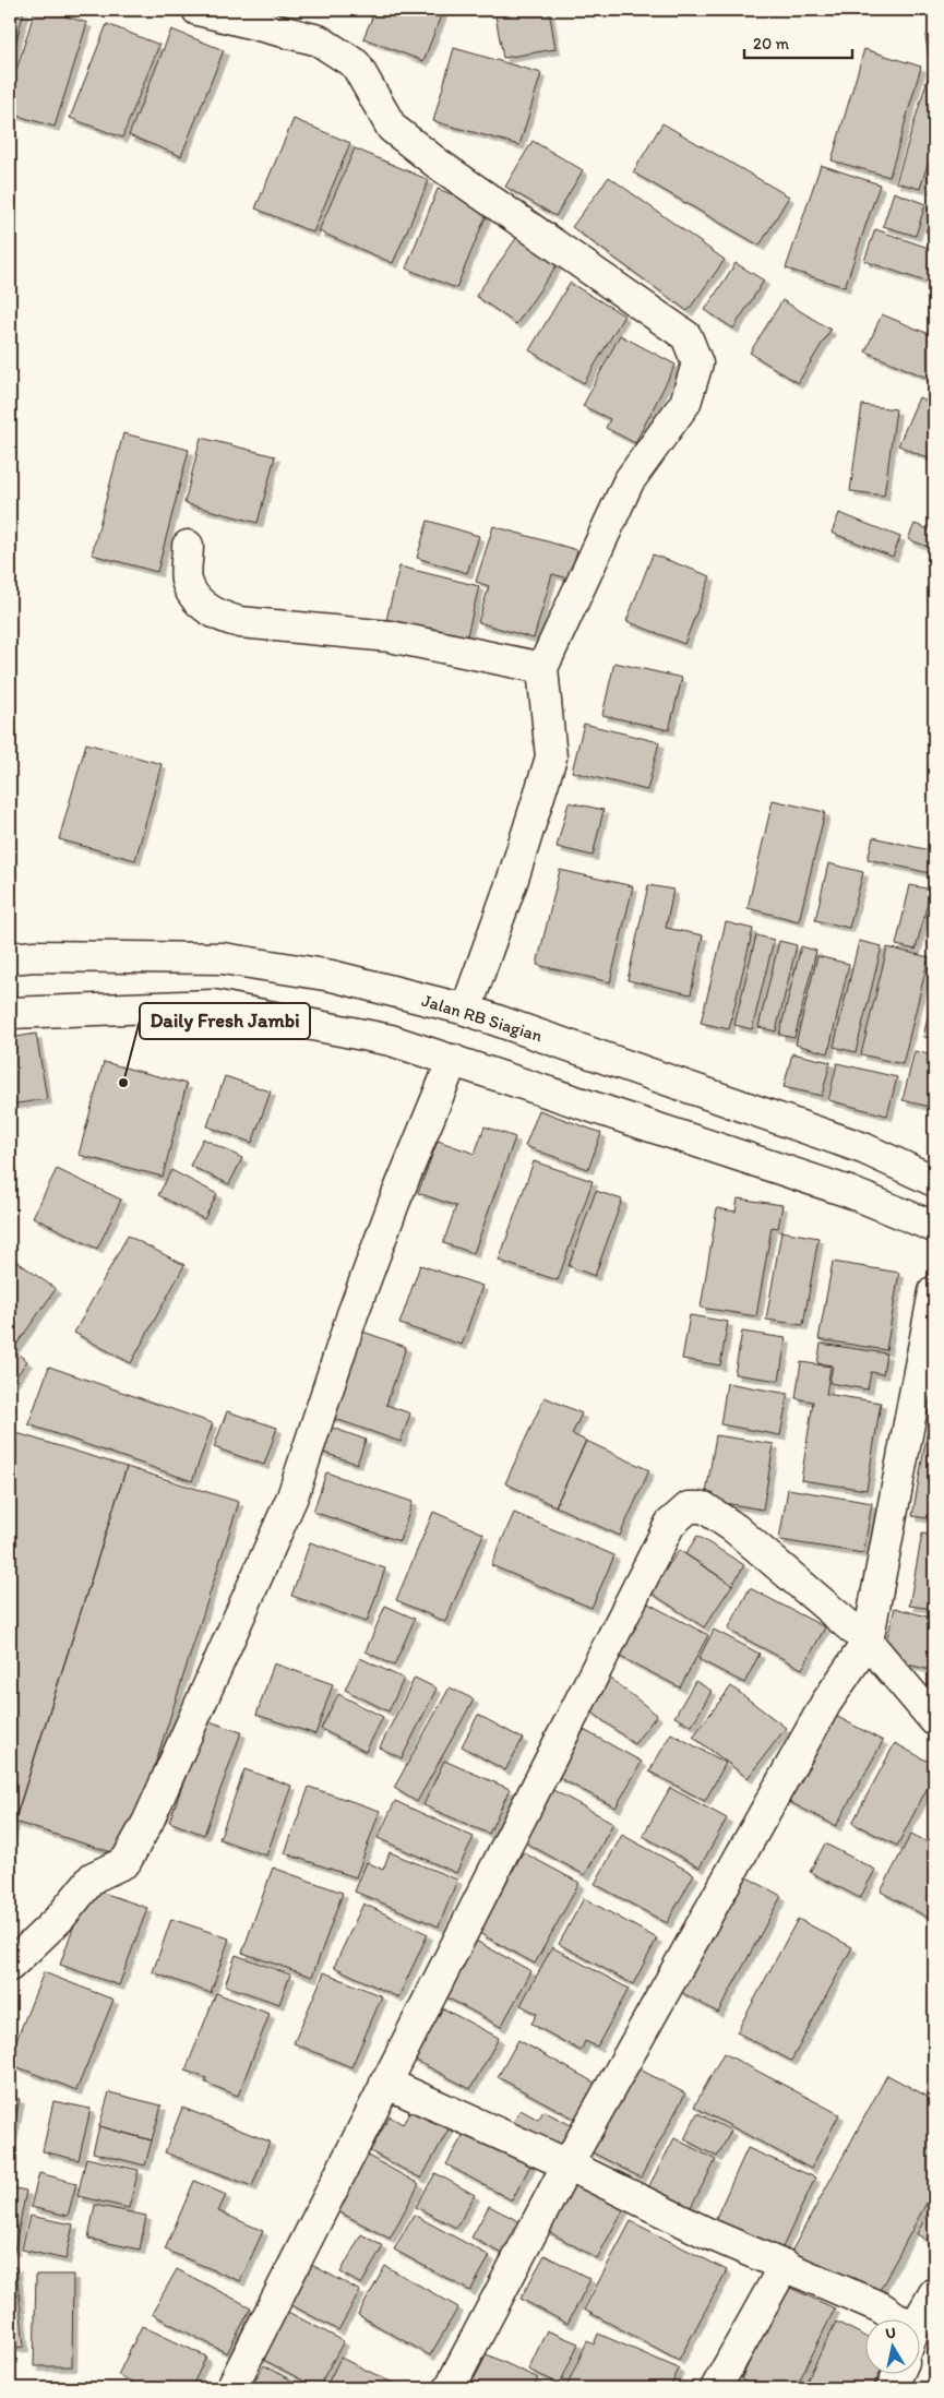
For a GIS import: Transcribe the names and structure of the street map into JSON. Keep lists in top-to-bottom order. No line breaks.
{"streets":{"main road":["Jalan RB Siagian"]},"places":["Daily Fresh Jambi"],"scale_bar":"20 m","north":"top"}
